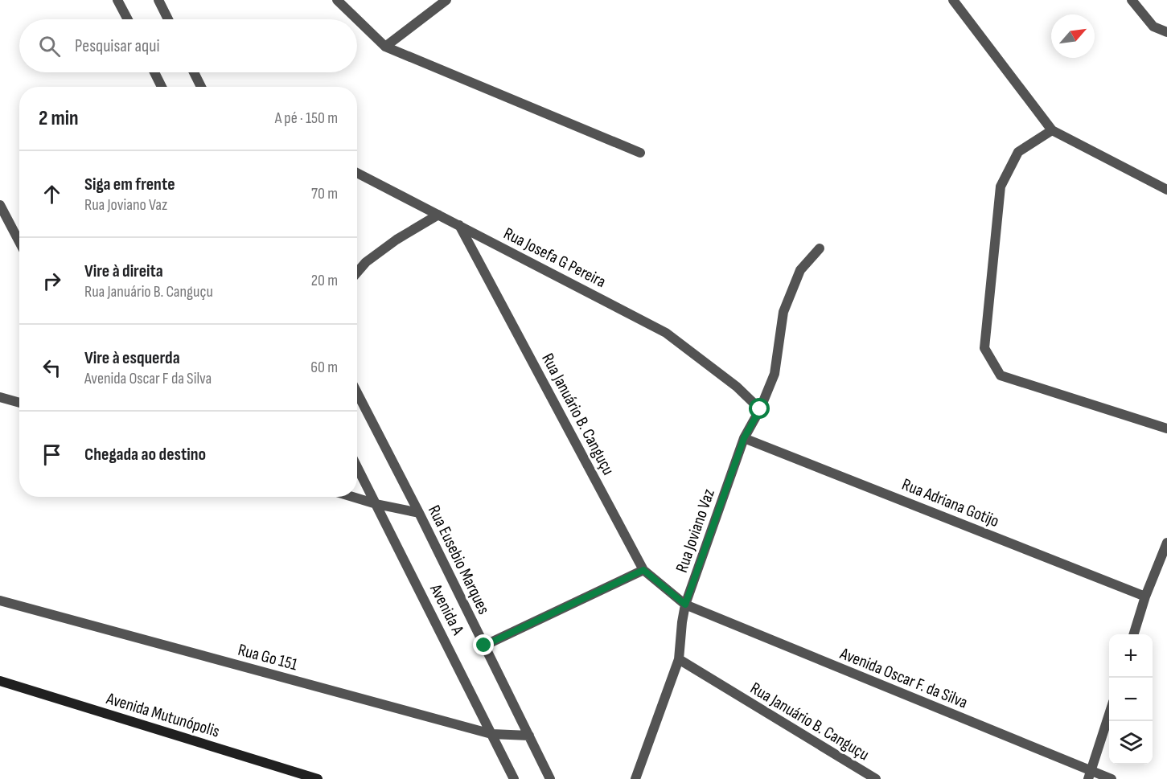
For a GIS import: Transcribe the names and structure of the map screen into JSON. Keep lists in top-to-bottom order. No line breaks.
{"streets":{"main road":["Avenida Mutunópolis"],"street":["Rua Josefa G Pereira","Rua Januário B. Canguçu","Rua Adriana Gotijo","Rua Joviano Vaz","Rua Eusebio Marques","Avenida A","Rua Go 151","Avenida Oscar F. da Silva"]},"crossings":[["Rua Josefa G Pereira","Rua Januário B. Canguçu"],["Rua Josefa G Pereira","Rua Joviano Vaz"],["Rua Januário B. Canguçu","Rua Joviano Vaz"],["Rua Januário B. Canguçu","Avenida Oscar F. da Silva"],["Rua Adriana Gotijo","Rua Joviano Vaz"],["Rua Joviano Vaz","Avenida Oscar F. da Silva"],["Rua Eusebio Marques","Rua Go 151"],["Avenida A","Rua Go 151"]],"north":"top right","page":{"search":"Pesquisar aqui","heading":["2 min","A pé · 150 m"],"list":[["Siga em frente","Rua Joviano Vaz","70 m"],["Vire à direita","Rua Januário B. Canguçu","20 m"],["Vire à esquerda","Avenida Oscar F da Silva","60 m"],"Chegada ao destino"],"map_buttons":["+","−"]}}
